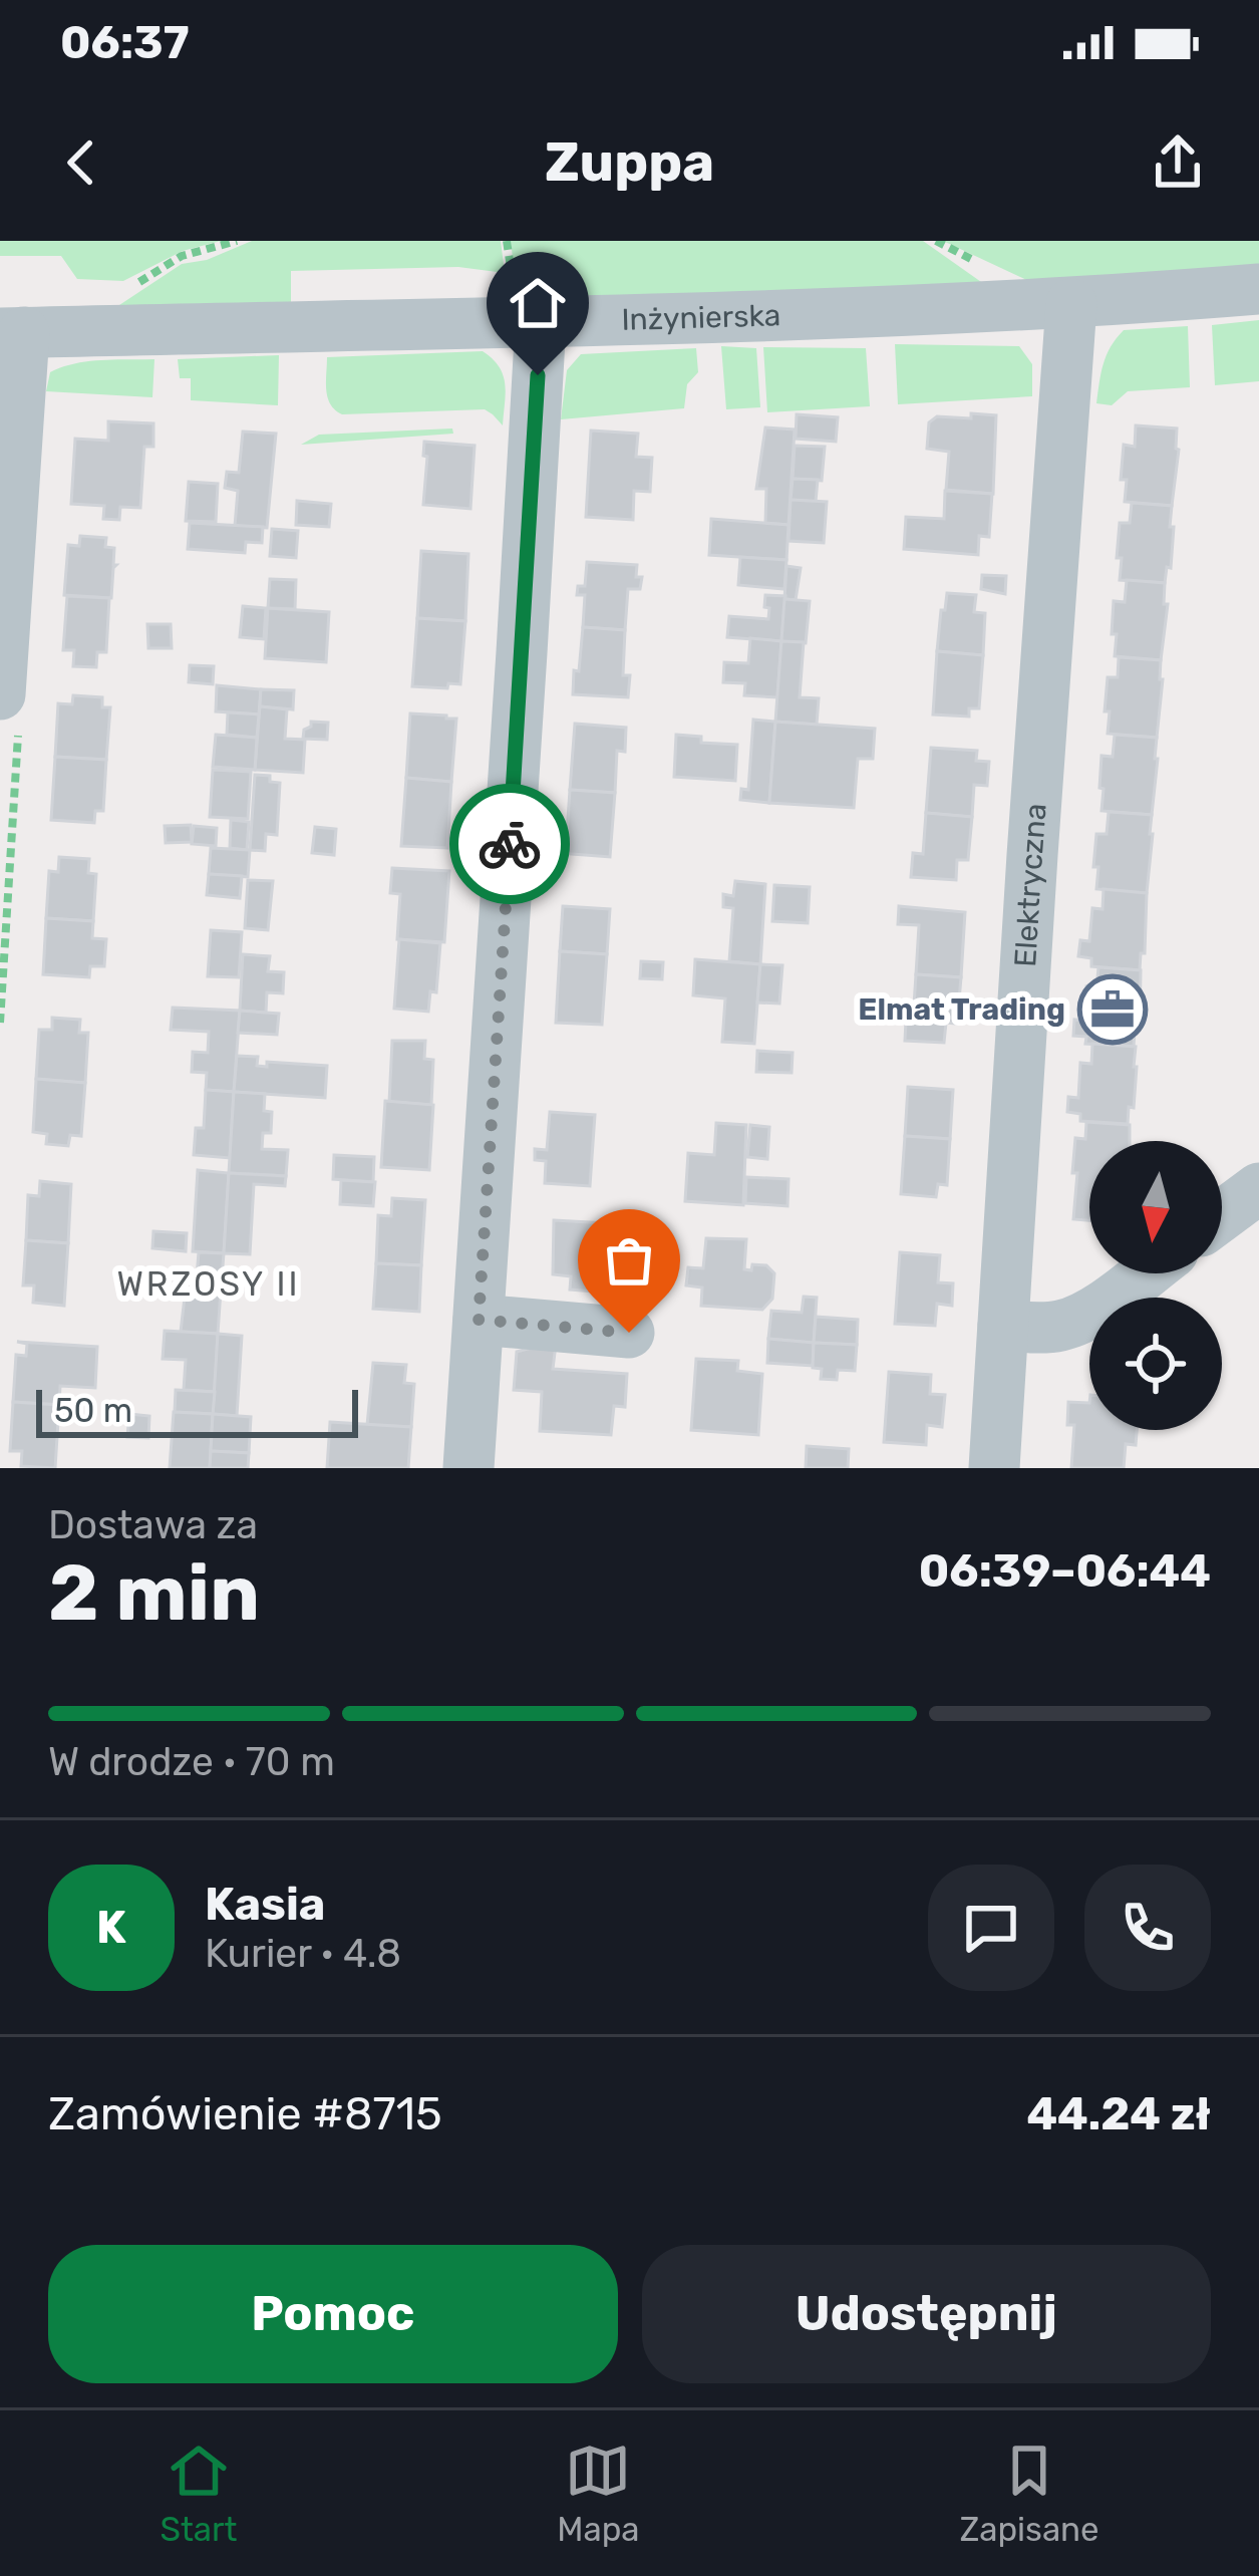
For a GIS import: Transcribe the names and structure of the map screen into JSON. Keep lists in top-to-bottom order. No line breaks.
{"streets":{"street":["Inżynierska","Elektryczna"]},"crossings":[["Inżynierska","Elektryczna"]],"districts":["WRZOSY II"],"places":{"office":["Elmat Trading"]},"scale_bar":"50 m","north":"bottom","page":{"status":"06:37","header":"Zuppa","scale":"50 m","heading":["2 min","Dostawa za","06:39–06:44"],"panel":["Kasia","Kurier · 4.8","Zamówienie #8715","44.24 zł"],"bar":"W drodze · 70 m","round":"K","buttons":["Pomoc","Udostępnij"],"tabs":["Start","Mapa","Zapisane"]}}
